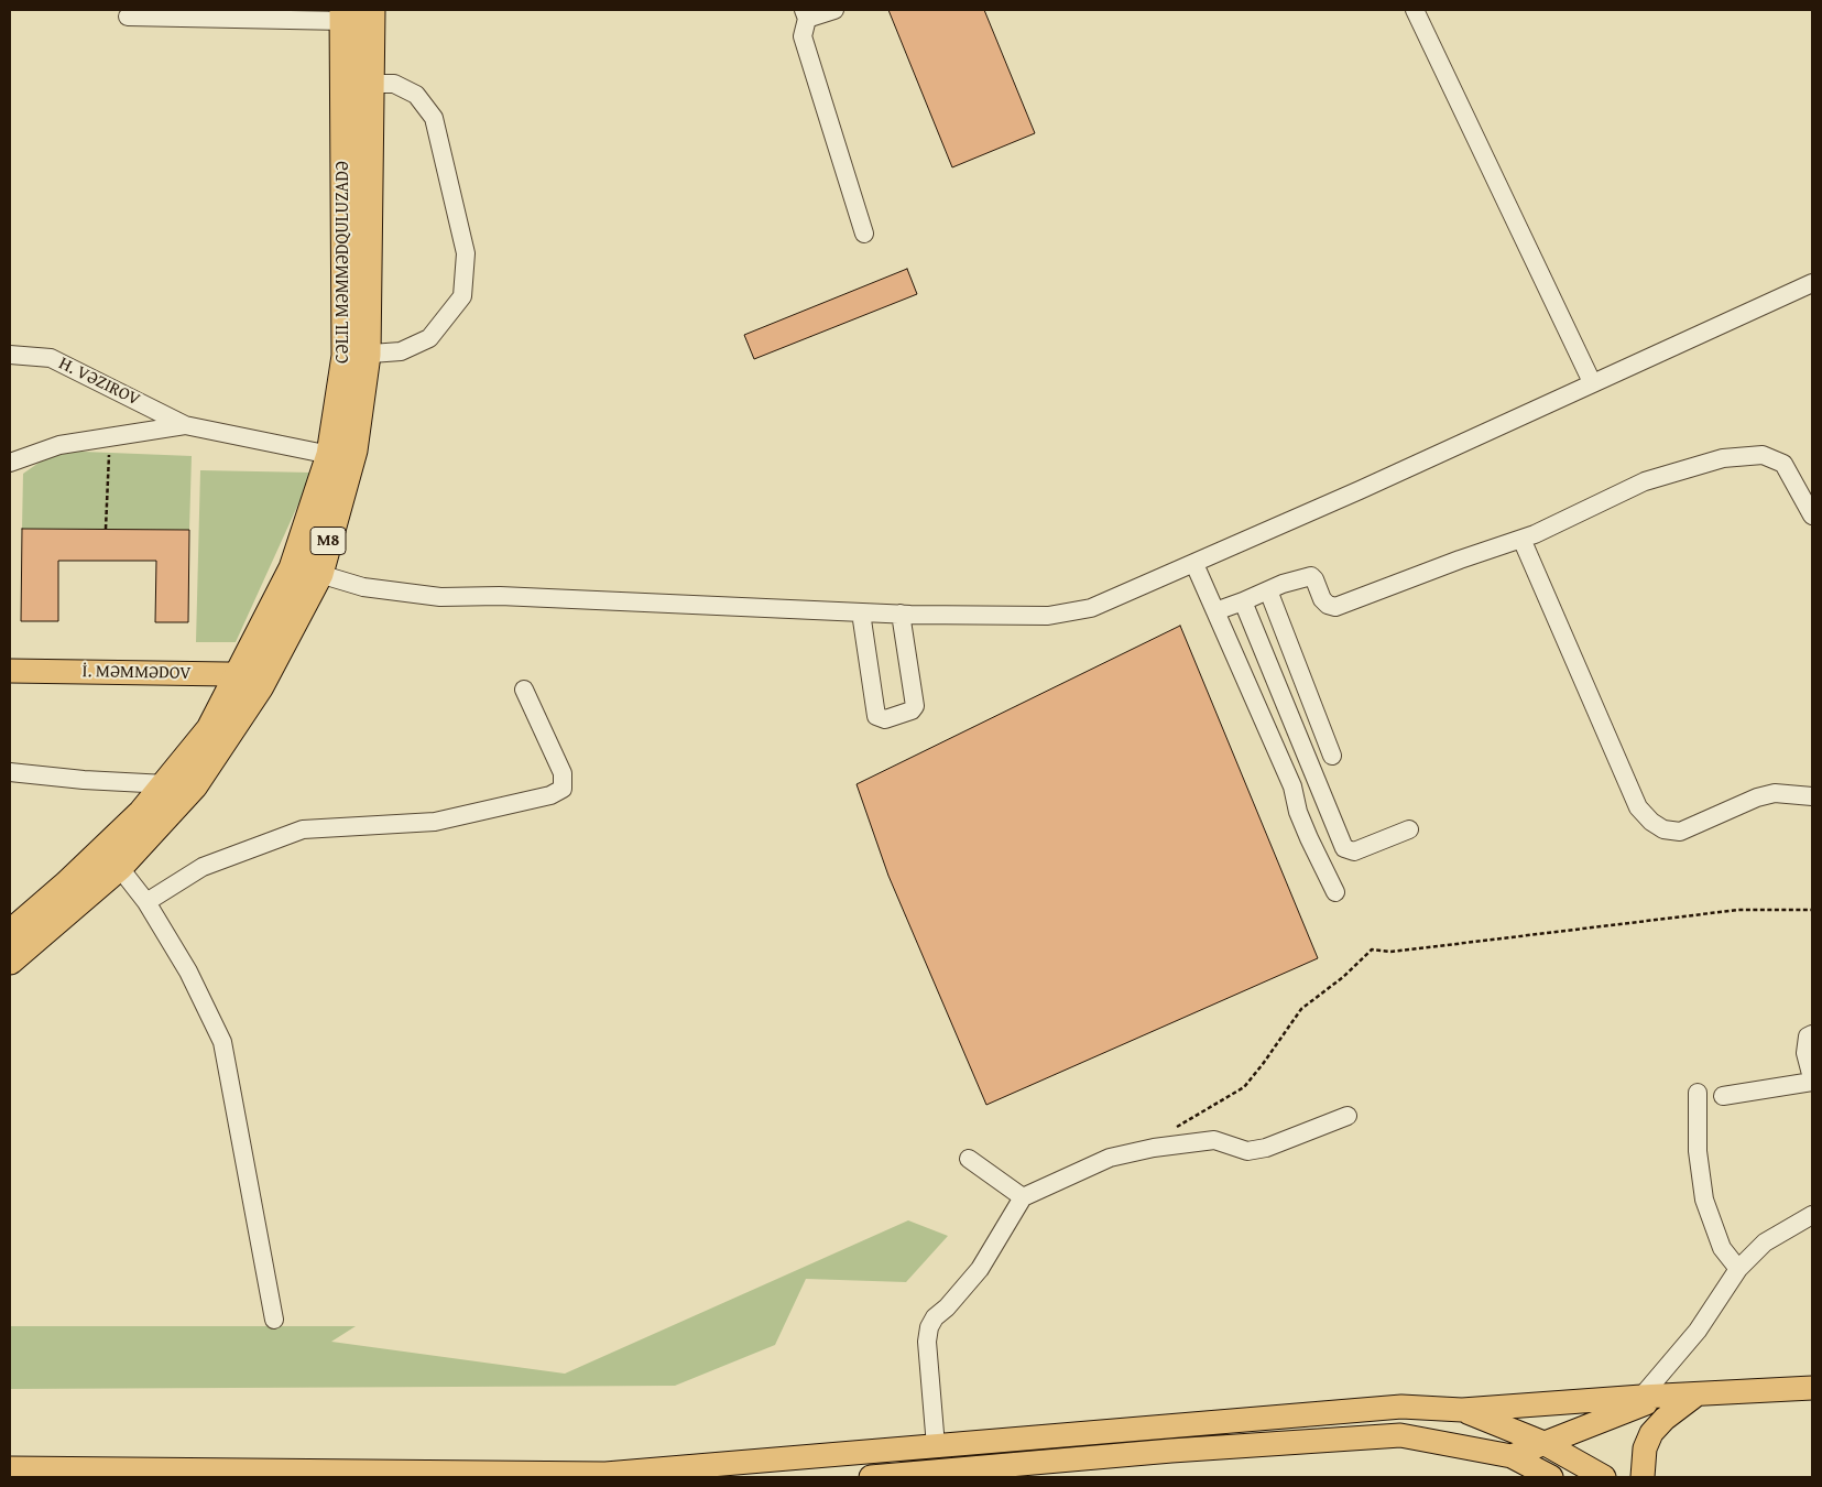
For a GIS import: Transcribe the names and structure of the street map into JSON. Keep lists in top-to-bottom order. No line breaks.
{"streets":{"highway":["CƏLIL MƏMMƏDQULUZADƏ","M8"],"main road":["İ. MƏMMƏDOV"],"street":["H. VƏZIROV"]},"crossings":[["CƏLIL MƏMMƏDQULUZADƏ","M8"],["CƏLIL MƏMMƏDQULUZADƏ","İ. MƏMMƏDOV"],["M8","İ. MƏMMƏDOV"]]}
